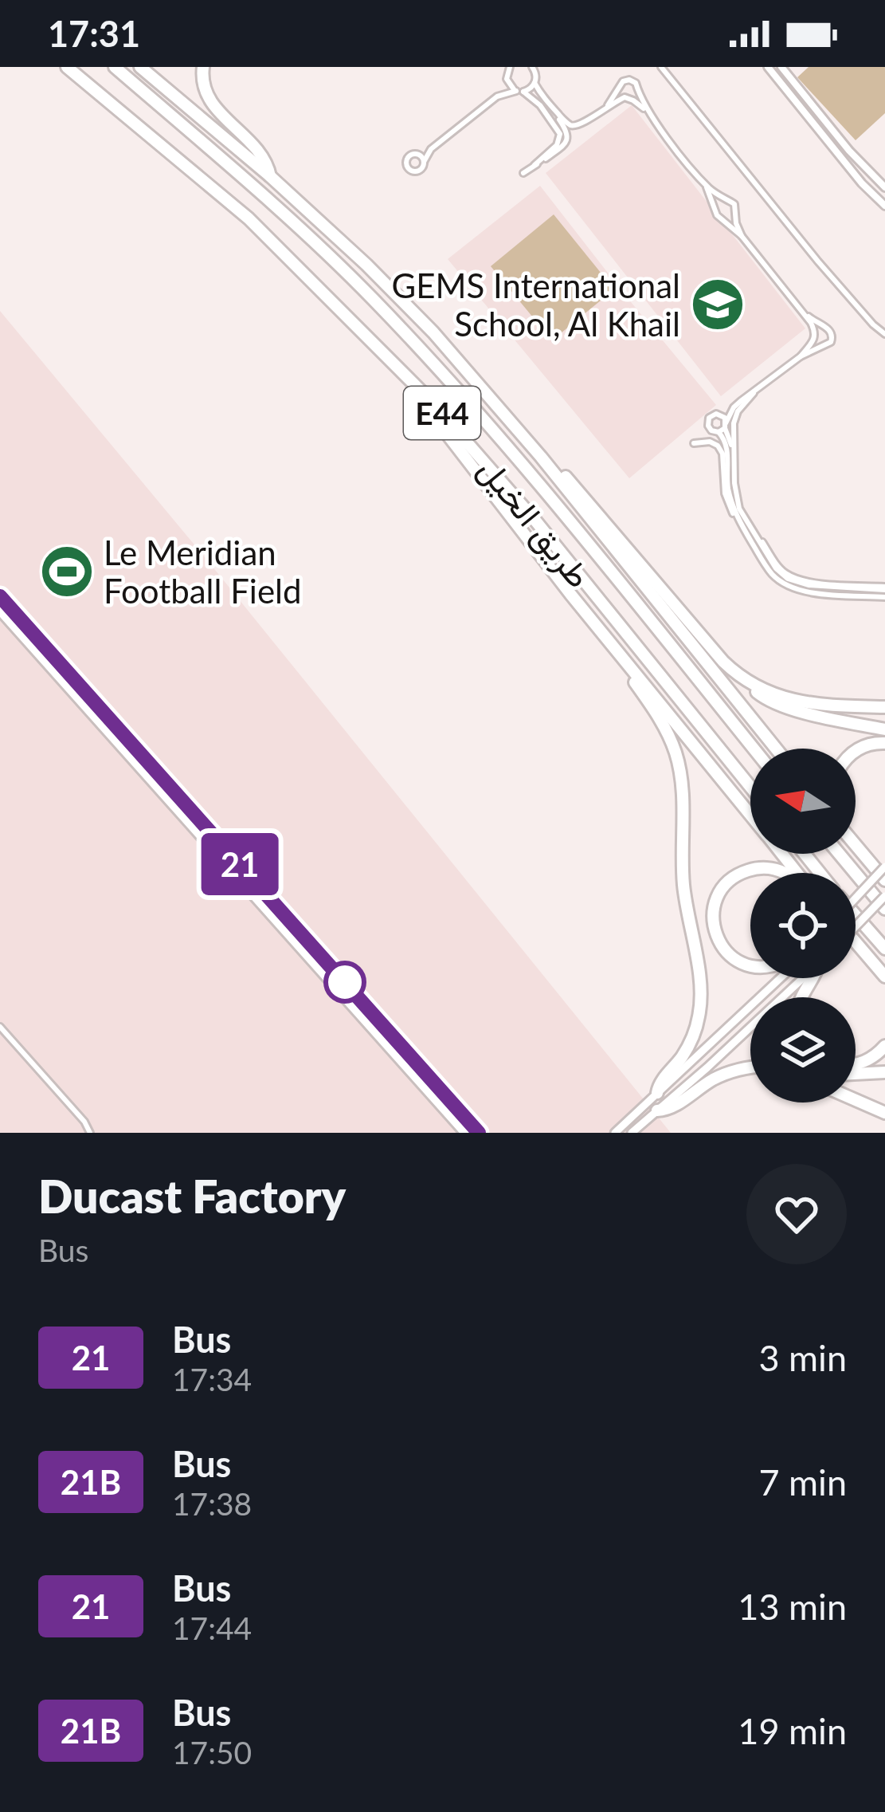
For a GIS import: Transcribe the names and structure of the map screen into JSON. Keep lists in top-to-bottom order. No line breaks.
{"streets":{"highway":["E44","طريق الخيل"]},"places":{"school or university":["GEMS International School, Al Khail"],"sports":["Le Meridian Football Field"]},"lines":["bus line 21"],"north":"left","page":{"status":"17:31","on_map":"21","heading":["Ducast Factory","Bus"],"list":[{"mark":"21","name":"Bus","note":"17:34","value":"3 min"},{"mark":"21B","name":"Bus","note":"17:38","value":"7 min"},{"mark":"21","name":"Bus","note":"17:44","value":"13 min"},{"mark":"21B","name":"Bus","note":"17:50","value":"19 min"}]}}
